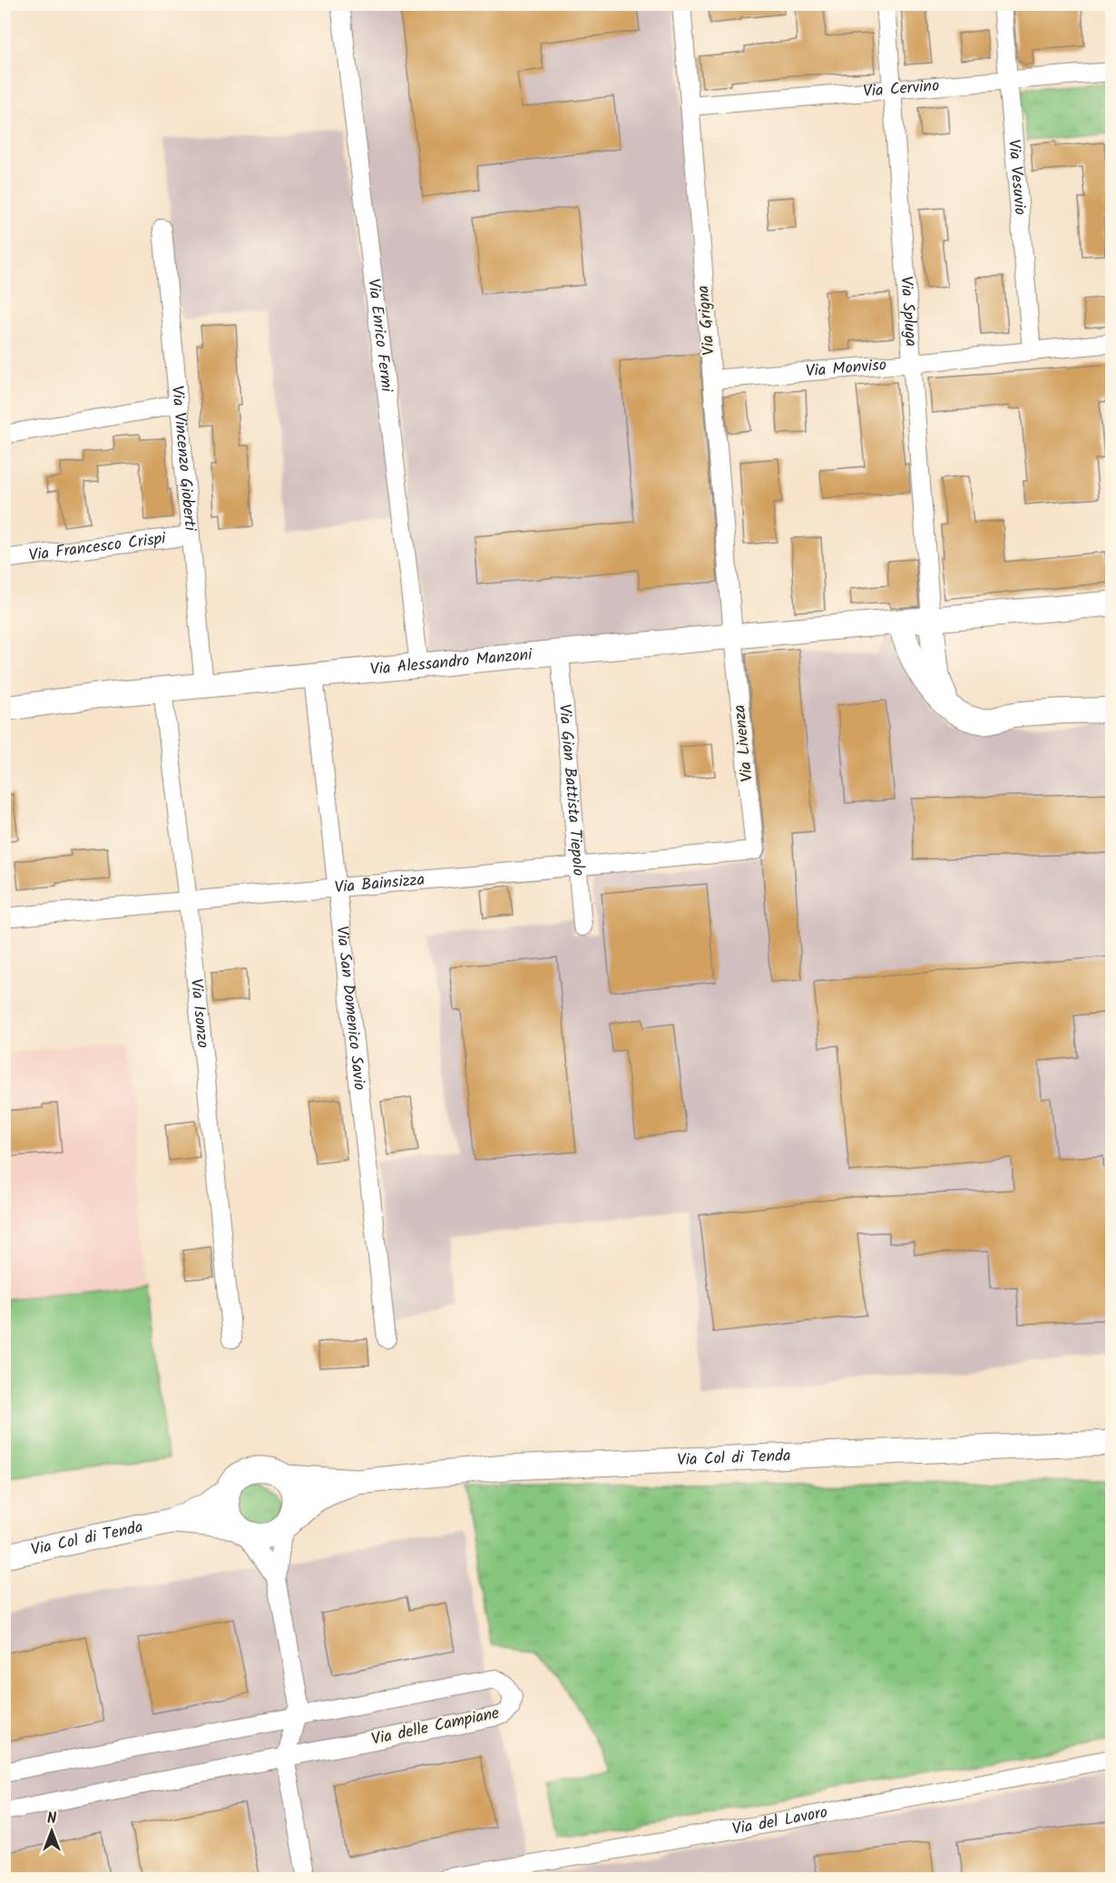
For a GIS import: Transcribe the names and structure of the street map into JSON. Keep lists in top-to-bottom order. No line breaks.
{"streets":{"main road":["Via Alessandro Manzoni","Via Col di Tenda"],"street":["Via Cervino","Via Vesuvio","Via Spluga","Via Grigna","Via Enrico Fermi","Via Monviso","Via Vincenzo Gioberti","Via Francesco Crispi","Via Livenza","Via Gian Battista Tiepolo","Via Bainsizza","Via San Domenico Savio","Via Isonzo","Via delle Campiane","Via del Lavoro"]},"crossings":[["Via Cervino","Via Vesuvio"],["Via Cervino","Via Spluga"],["Via Cervino","Via Grigna"],["Via Vesuvio","Via Monviso"],["Via Spluga","Via Monviso"],["Via Spluga","Via Alessandro Manzoni"],["Via Grigna","Via Monviso"],["Via Grigna","Via Alessandro Manzoni"],["Via Grigna","Via Livenza"],["Via Enrico Fermi","Via Alessandro Manzoni"],["Via Vincenzo Gioberti","Via Francesco Crispi"],["Via Vincenzo Gioberti","Via Alessandro Manzoni"],["Via Alessandro Manzoni","Via Livenza"],["Via Alessandro Manzoni","Via Gian Battista Tiepolo"],["Via Alessandro Manzoni","Via San Domenico Savio"],["Via Alessandro Manzoni","Via Isonzo"],["Via Livenza","Via Bainsizza"],["Via Gian Battista Tiepolo","Via Bainsizza"],["Via Bainsizza","Via San Domenico Savio"],["Via Bainsizza","Via Isonzo"]],"north":"top"}
